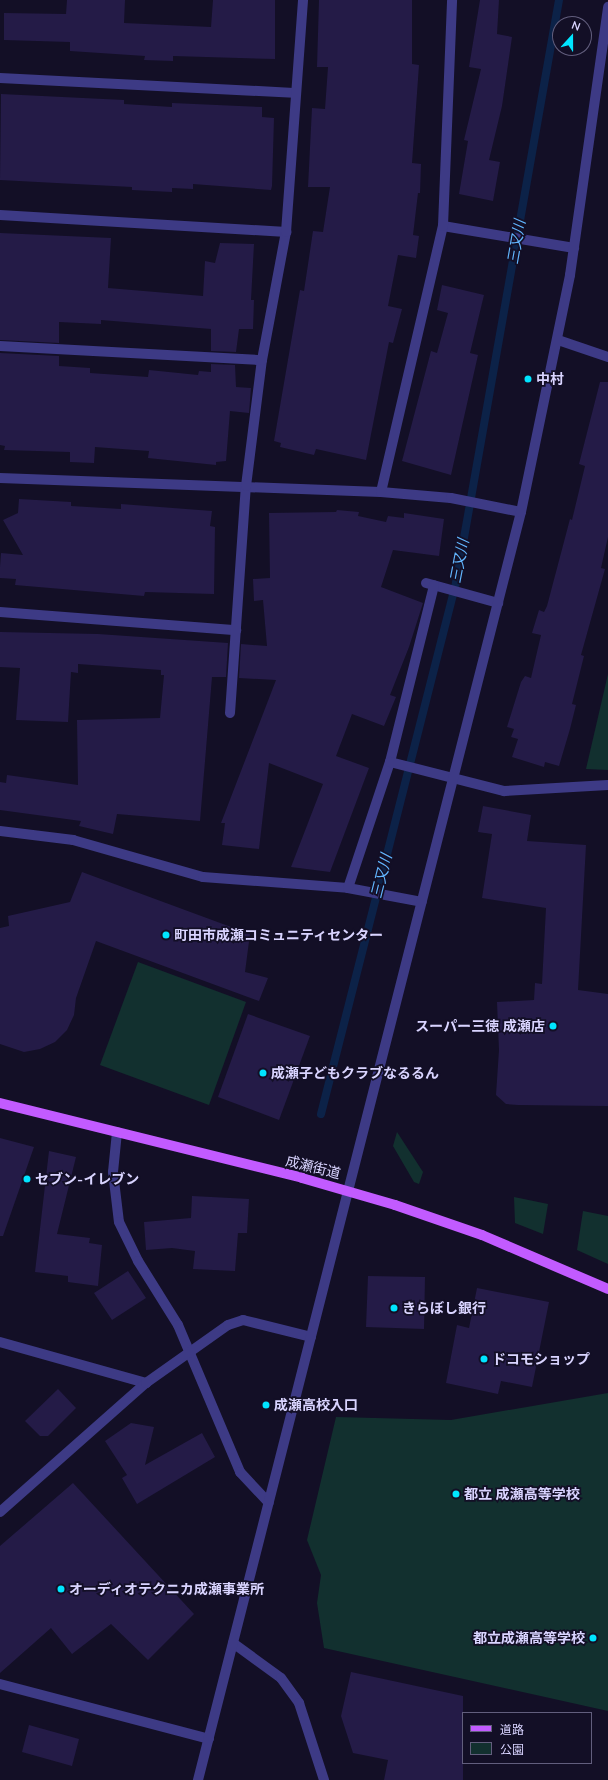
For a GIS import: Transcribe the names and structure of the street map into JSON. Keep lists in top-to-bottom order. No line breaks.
{"streets":{"main road":["成瀬街道"]},"water":["三又川"],"places":["中村","町田市成瀬コミュニティセンター","スーパー三徳 成瀬店","成瀬子どもクラブなるるん","セブン-イレブン","きらぼし銀行","ドコモショップ","成瀬高校入口","都立 成瀬高等学校","オーディオテクニカ成瀬事業所","都立成瀬高等学校"],"legend":["道路","公園"],"north":"top"}
